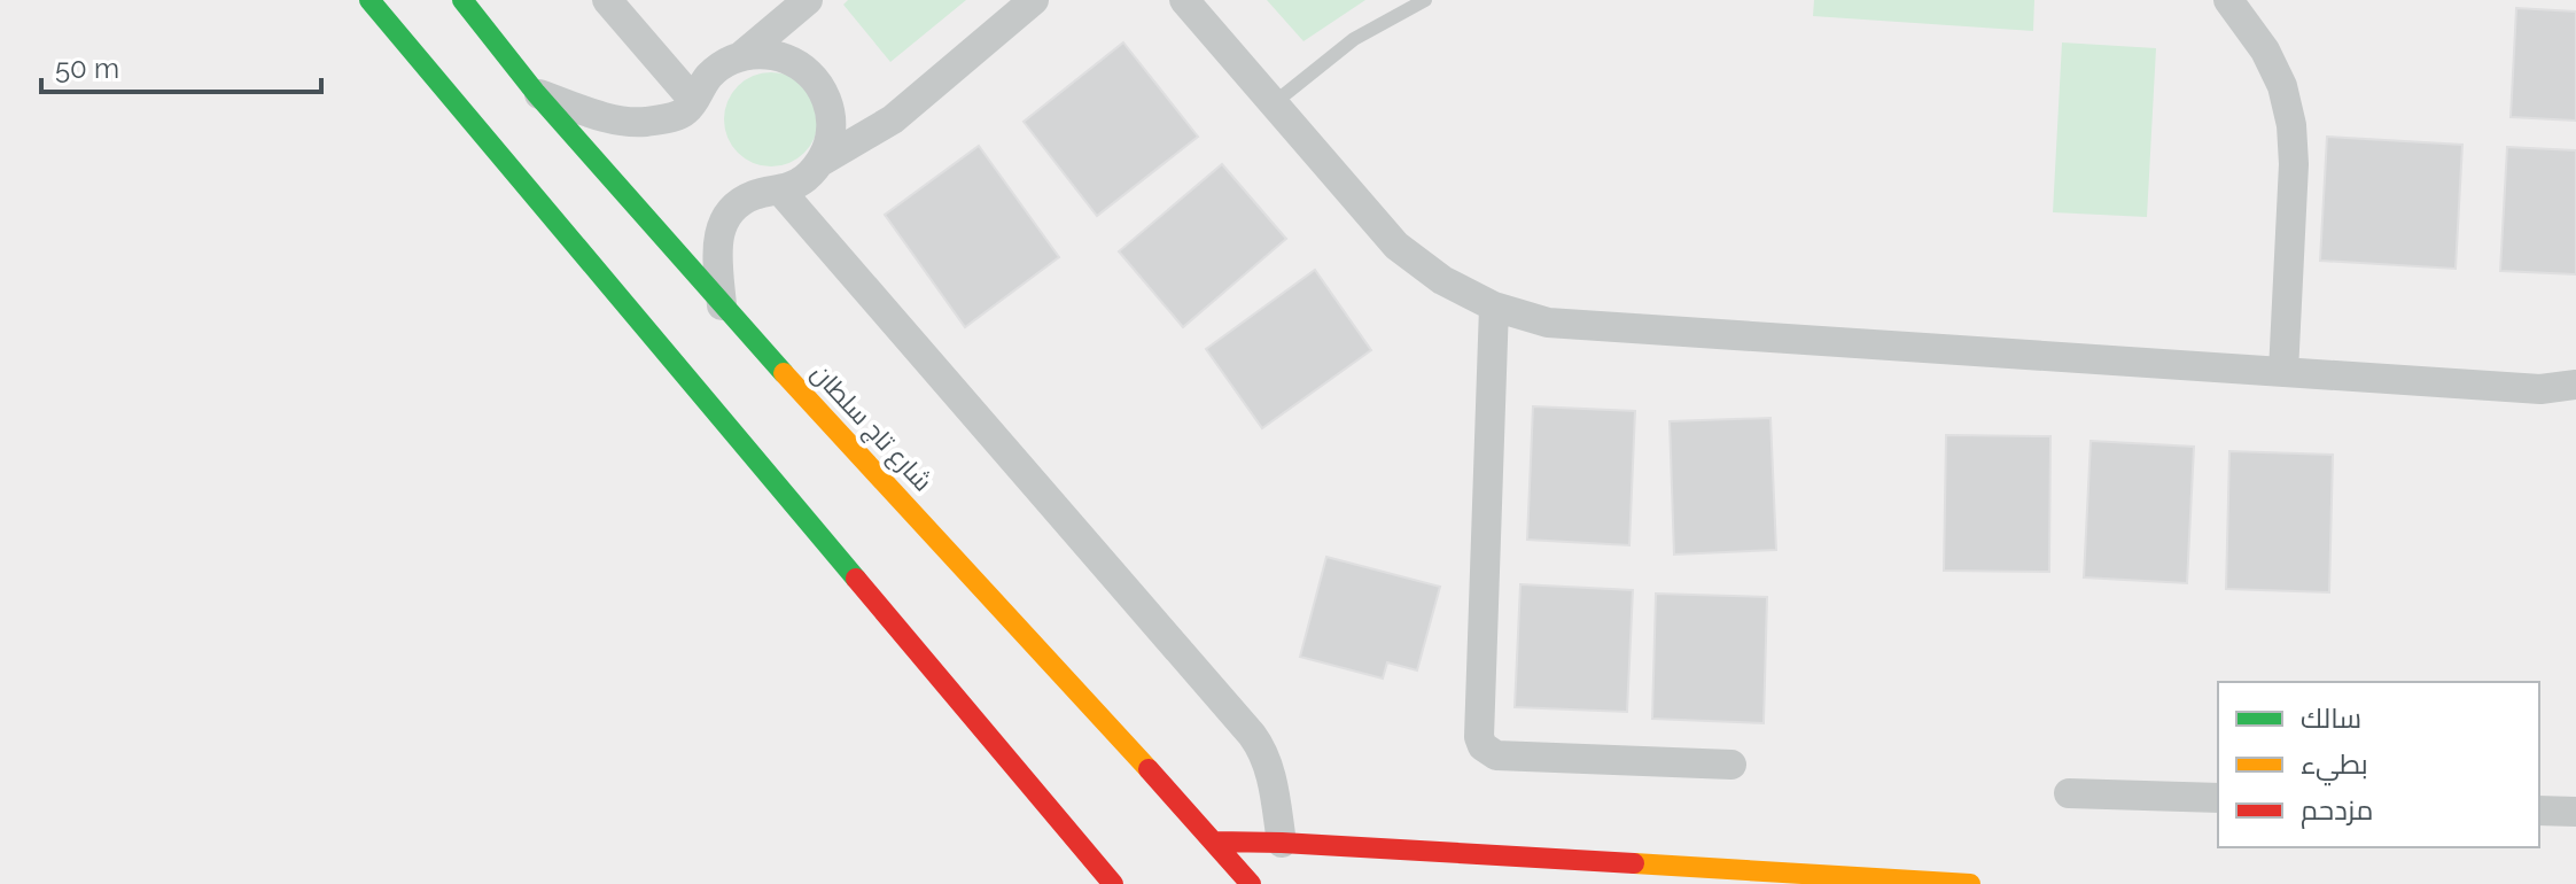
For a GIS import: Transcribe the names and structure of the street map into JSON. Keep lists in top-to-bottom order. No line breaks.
{"streets":{"main road":["شارع تاج سلطان"]},"legend":["سالك","بطيء","مزدحم"],"scale_bar":"50 m"}
